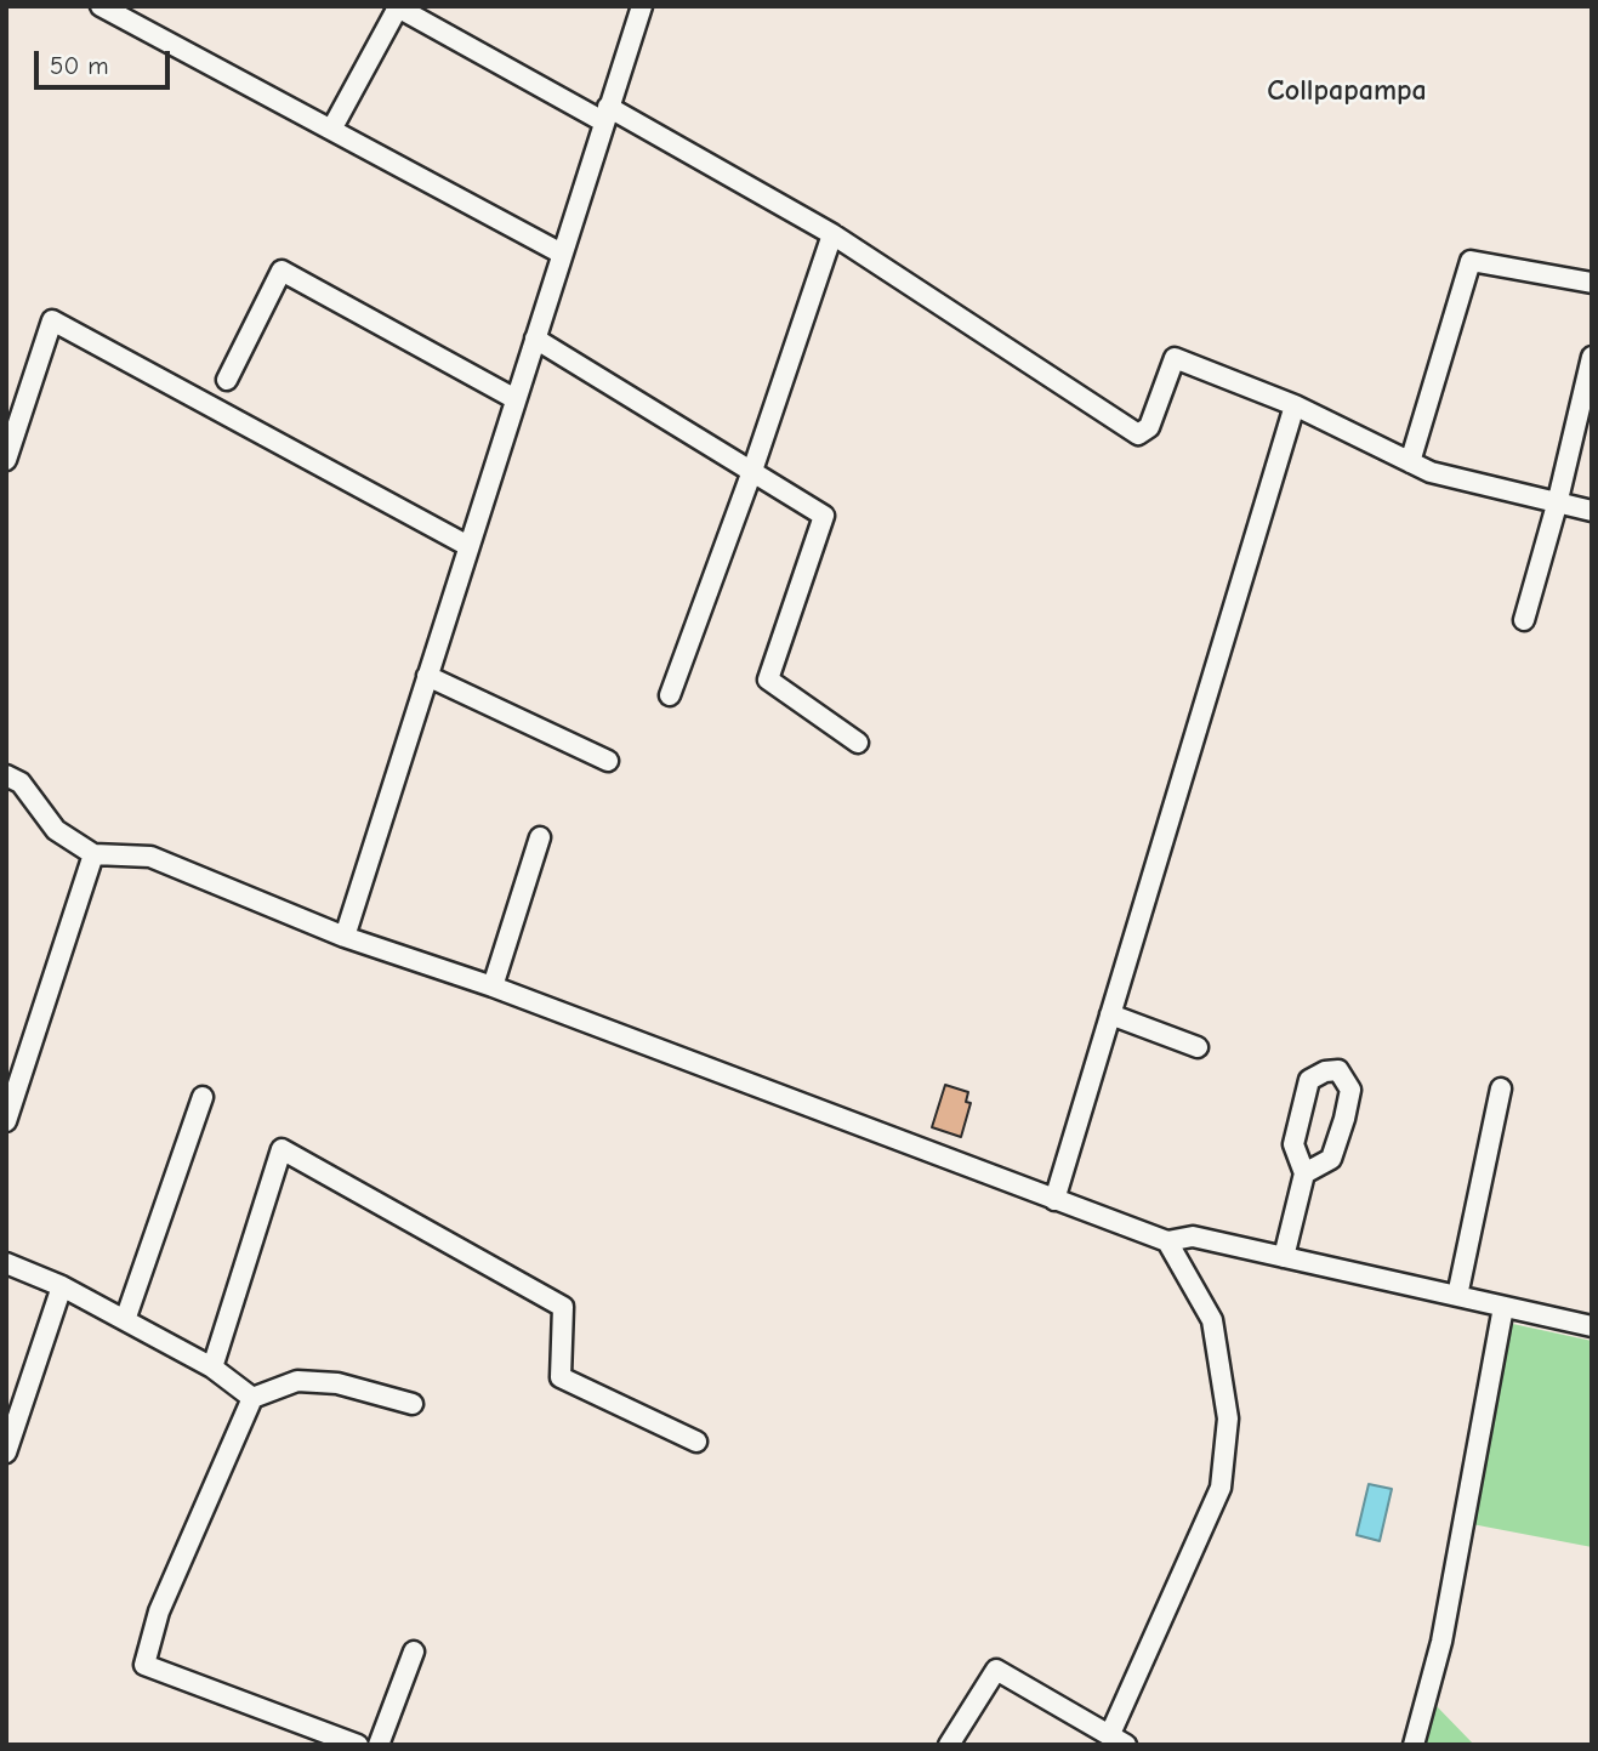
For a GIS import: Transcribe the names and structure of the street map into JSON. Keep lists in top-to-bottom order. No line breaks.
{"districts":["Collpapampa"],"scale_bar":"50 m"}
